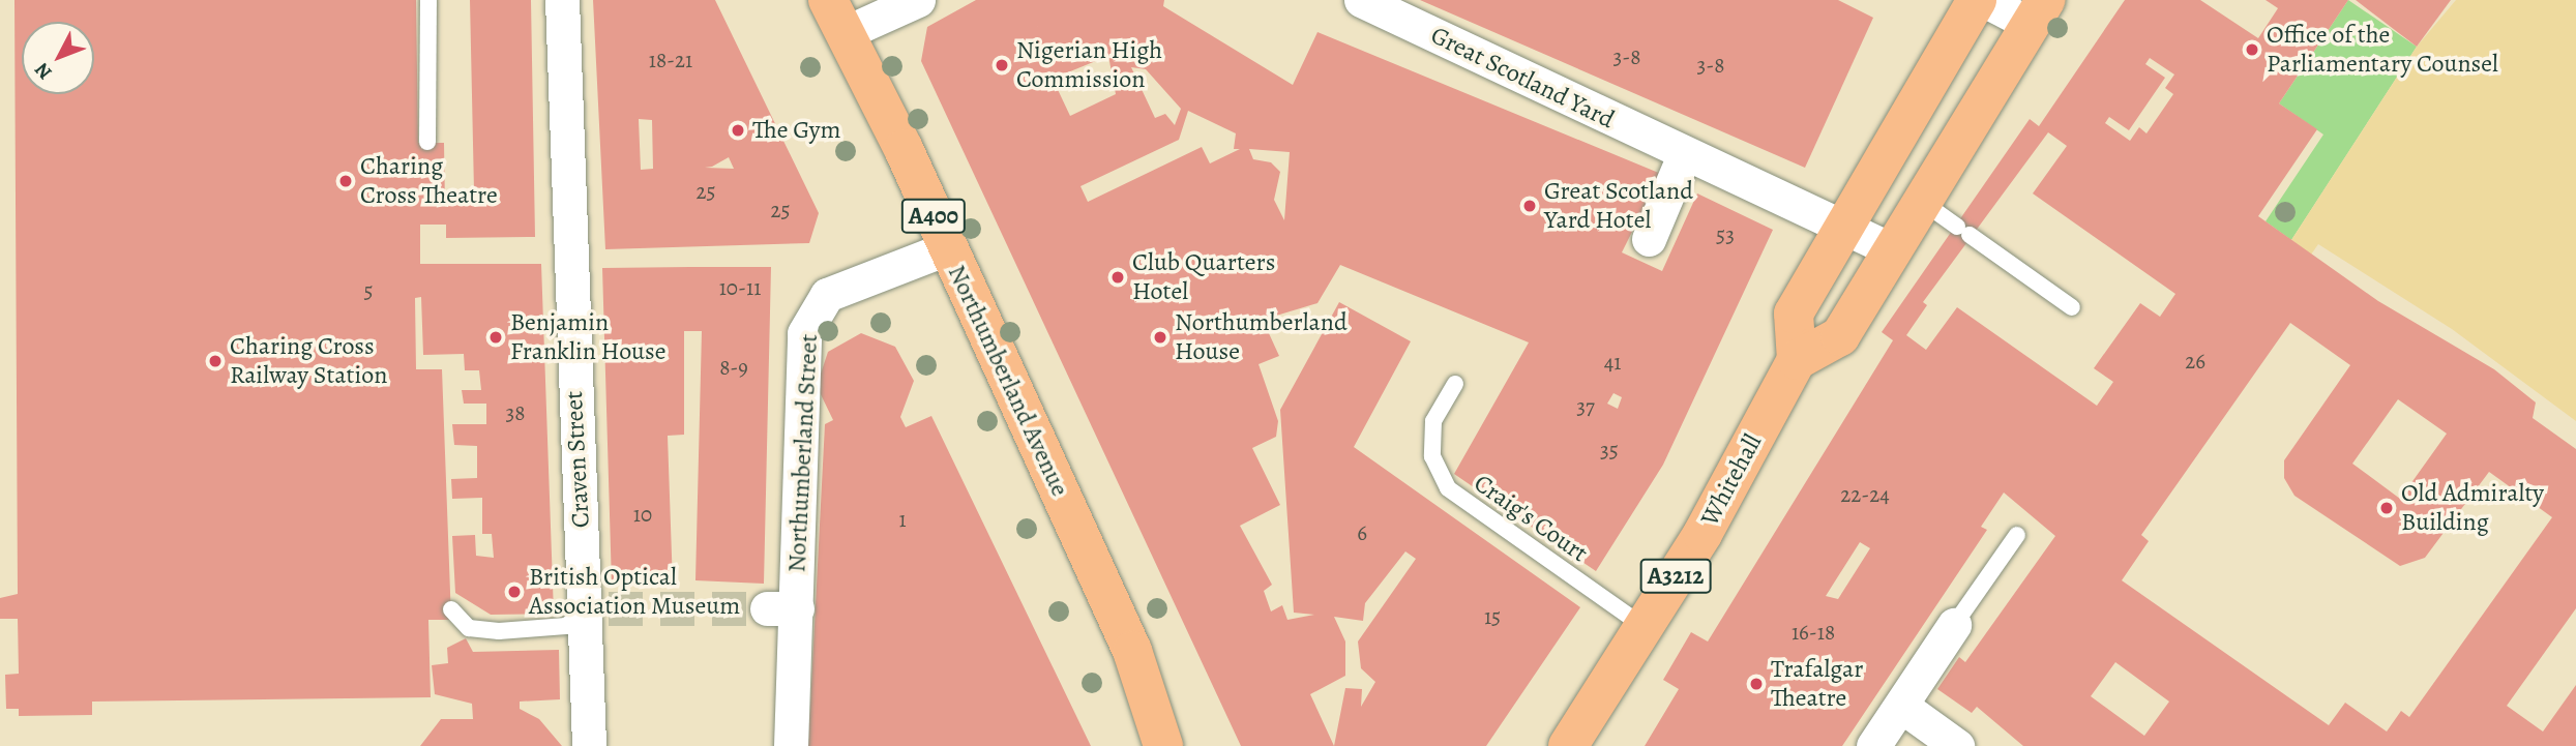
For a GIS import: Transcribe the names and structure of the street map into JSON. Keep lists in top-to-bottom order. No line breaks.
{"streets":{"main road":["A400","Northumberland Avenue","Whitehall","A3212"],"street":["Great Scotland Yard","Northumberland Street","Craven Street"],"lane":["Craig's Court"]},"crossings":[["Northumberland Avenue","Northumberland Street"],["Whitehall","Craig's Court"]],"places":["Office of the Parliamentary Counsel","Nigerian High Commission","The Gym","Charing Cross Theatre","Great Scotland Yard Hotel","Club Quarters Hotel","Benjamin Franklin House","Northumberland House","Charing Cross Railway Station","Old Admiralty Building","British Optical Association Museum","Trafalgar Theatre"],"house_numbers":["3-8","18-21","3-8","25","25","53","10-11","5","26","41","8-9","37","38","35","22-24","10","1","6","15","16-18"],"north":"bottom left"}
